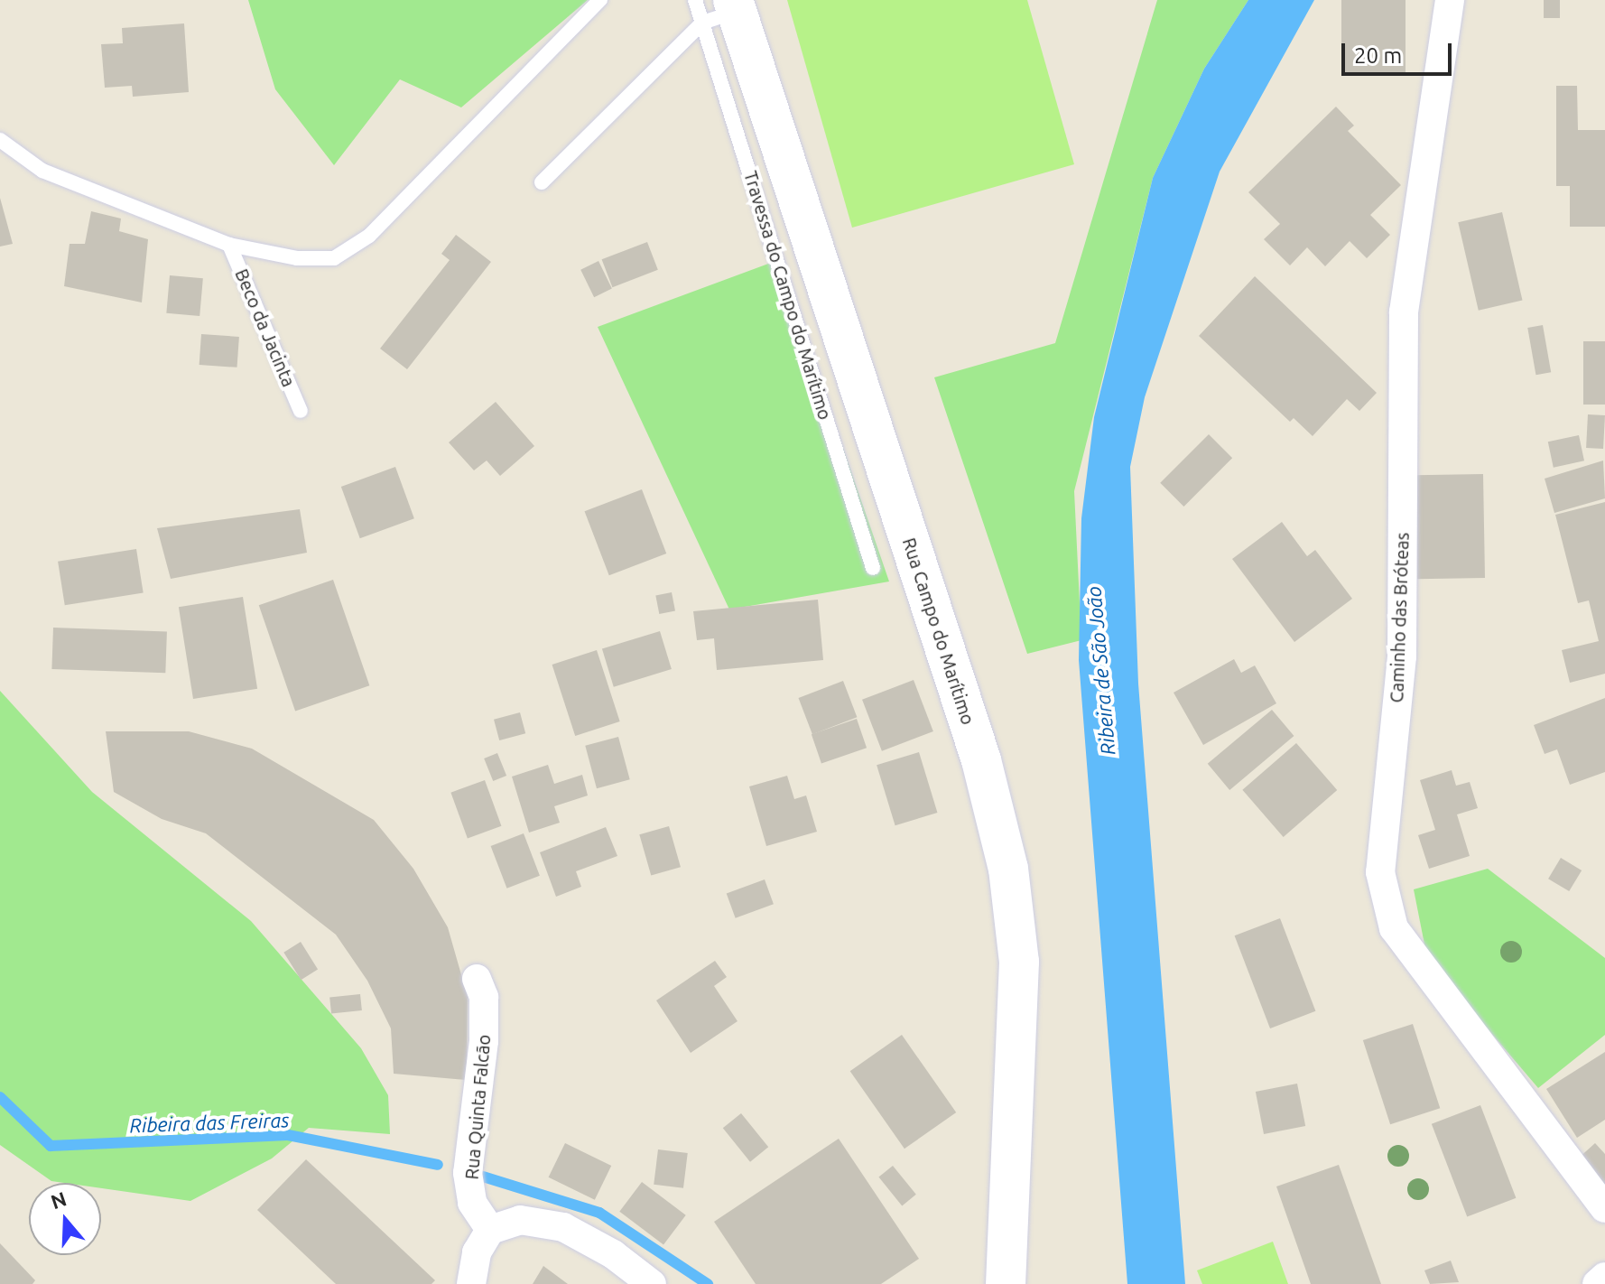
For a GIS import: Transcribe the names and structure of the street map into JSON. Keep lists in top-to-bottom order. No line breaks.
{"streets":{"main road":["Rua Campo do Marítimo"],"street":["Caminho das Bróteas","Rua Quinta Falcão"],"lane":["Travessa do Campo do Marítimo","Beco da Jacinta"]},"crossings":[["Travessa do Campo do Marítimo","Rua Campo do Marítimo"]],"water":["Ribeira de São João","Ribeira das Freiras"],"scale_bar":"20 m","north":"top"}
